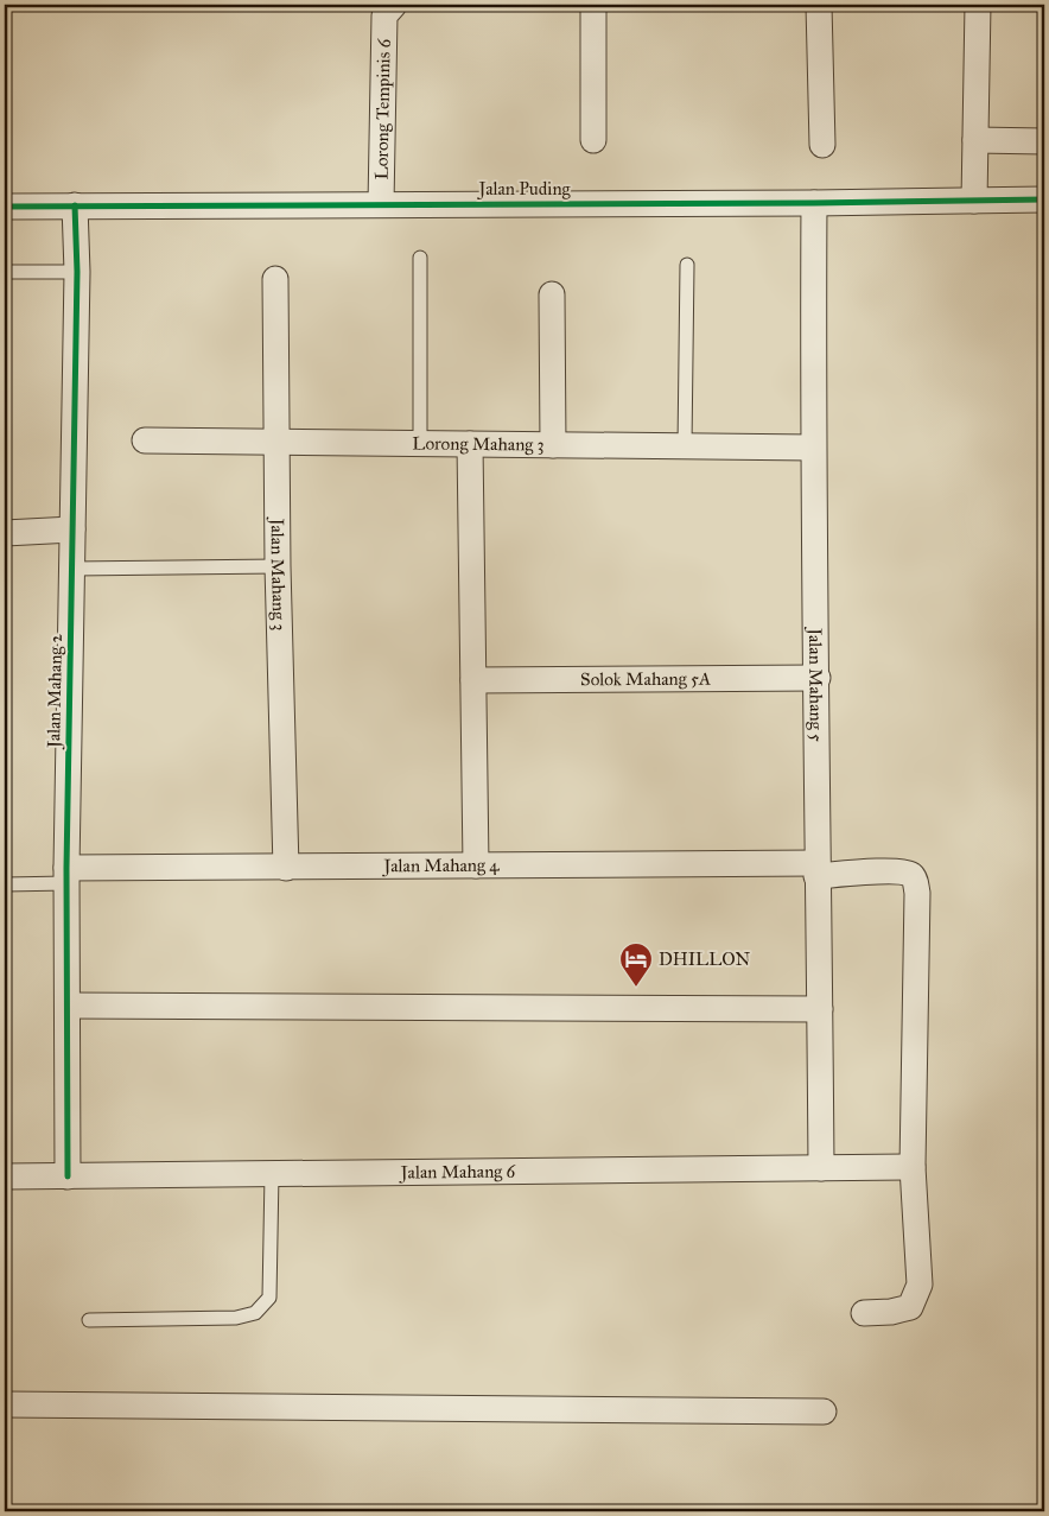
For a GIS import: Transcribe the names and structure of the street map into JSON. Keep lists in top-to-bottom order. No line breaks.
{"streets":{"street":["Lorong Tempinis 6","Jalan Puding","Lorong Mahang 3","Jalan Mahang 3","Solok Mahang 5A","Jalan Mahang 5","Jalan Mahang 2","Jalan Mahang 4","Jalan Mahang 6"]},"crossings":[["Lorong Tempinis 6","Jalan Puding"],["Jalan Puding","Jalan Mahang 5"],["Jalan Puding","Jalan Mahang 2"],["Lorong Mahang 3","Jalan Mahang 3"],["Lorong Mahang 3","Jalan Mahang 5"],["Jalan Mahang 3","Jalan Mahang 4"],["Solok Mahang 5A","Jalan Mahang 5"],["Jalan Mahang 5","Jalan Mahang 4"],["Jalan Mahang 5","Jalan Mahang 6"],["Jalan Mahang 2","Jalan Mahang 4"],["Jalan Mahang 2","Jalan Mahang 6"],["Jalan Mahang 4","Jalan Mahang 6"]],"places":{"hotel":["DHILLON"]}}
